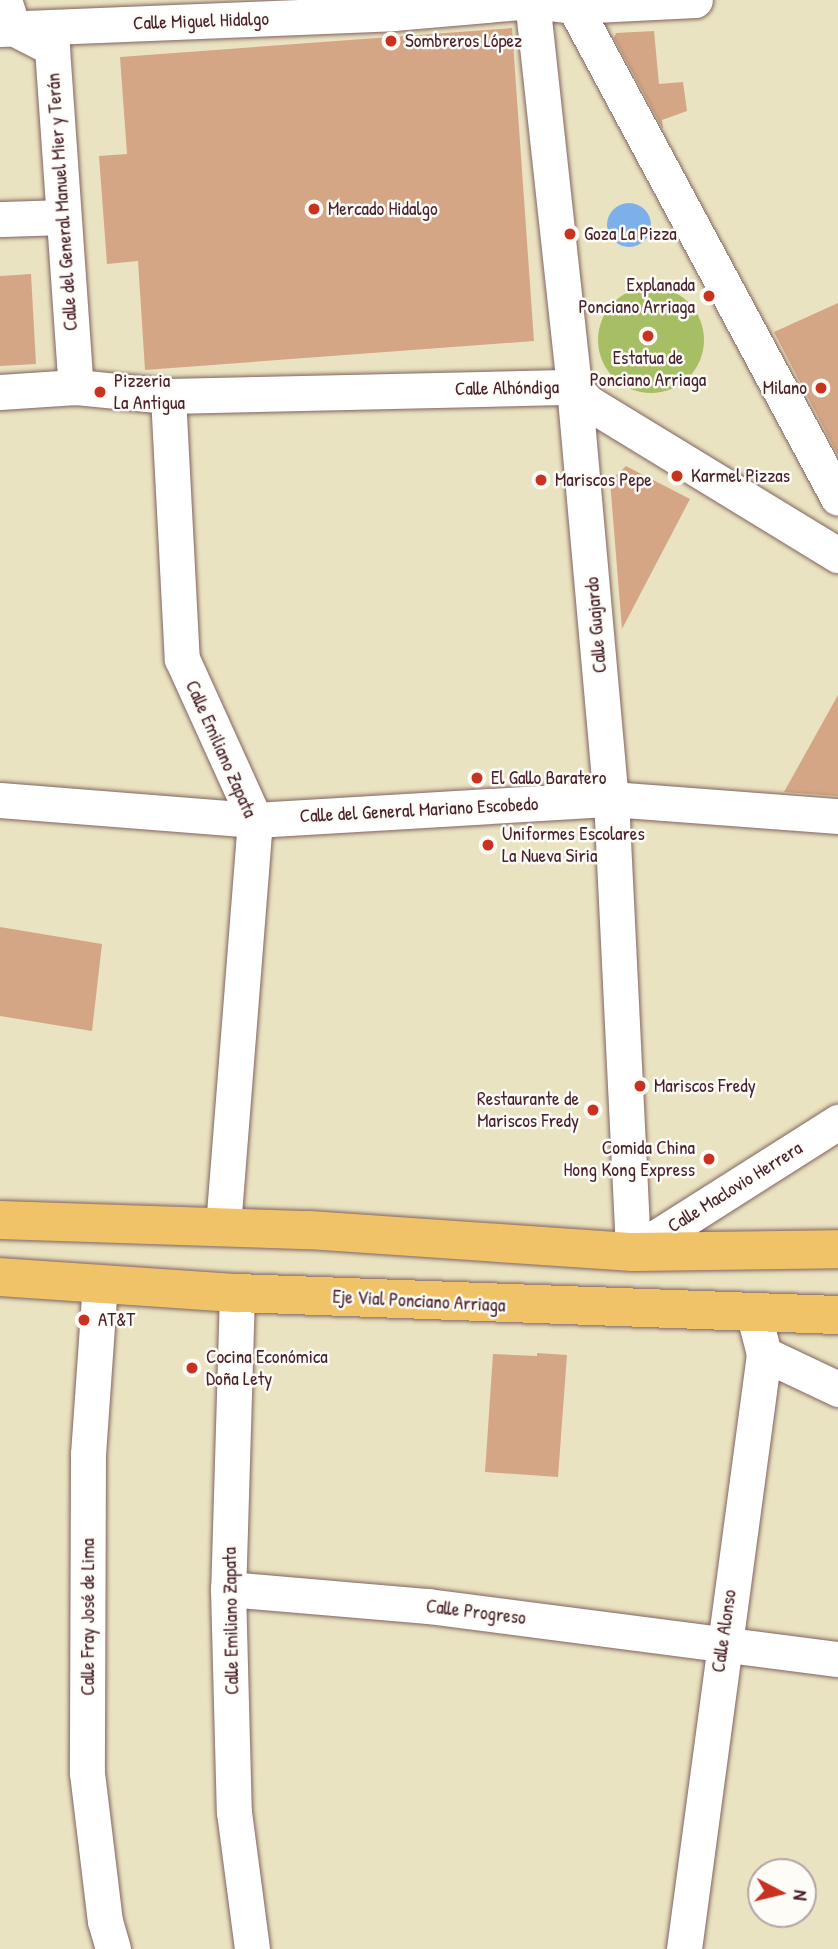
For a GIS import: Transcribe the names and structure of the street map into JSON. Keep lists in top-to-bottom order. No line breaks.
{"streets":{"main road":["Eje Vial Ponciano Arriaga"],"street":["Calle Miguel Hidalgo","Calle del General Manuel Mier y Terán","Calle Alhóndiga","Calle Guajardo","Calle Emiliano Zapata","Calle del General Mariano Escobedo","Calle Maclovio Herrera","Calle Progreso","Calle Fray José de Lima","Calle Alonso"]},"crossings":[["Calle Miguel Hidalgo","Calle del General Manuel Mier y Terán"],["Calle Miguel Hidalgo","Calle Guajardo"],["Calle del General Manuel Mier y Terán","Calle Alhóndiga"],["Calle Alhóndiga","Calle Guajardo"],["Calle Alhóndiga","Calle Emiliano Zapata"],["Calle Guajardo","Calle del General Mariano Escobedo"],["Calle Guajardo","Calle Maclovio Herrera"],["Calle Emiliano Zapata","Calle del General Mariano Escobedo"],["Calle Emiliano Zapata","Eje Vial Ponciano Arriaga"],["Calle Emiliano Zapata","Calle Progreso"],["Eje Vial Ponciano Arriaga","Calle Fray José de Lima"],["Eje Vial Ponciano Arriaga","Calle Alonso"],["Calle Progreso","Calle Alonso"]],"places":["Sombreros López","Mercado Hidalgo","Goza La Pizza","Explanada Ponciano Arriaga","Estatua de Ponciano Arriaga","Milano","Pizzeria La Antigua","Karmel Pizzas","Mariscos Pepe","El Gallo Baratero","Uniformes Escolares La Nueva Siria","Mariscos Fredy","Restaurante de Mariscos Fredy","Comida China Hong Kong Express","AT&T","Cocina Económica Doña Lety"],"north":"right"}
